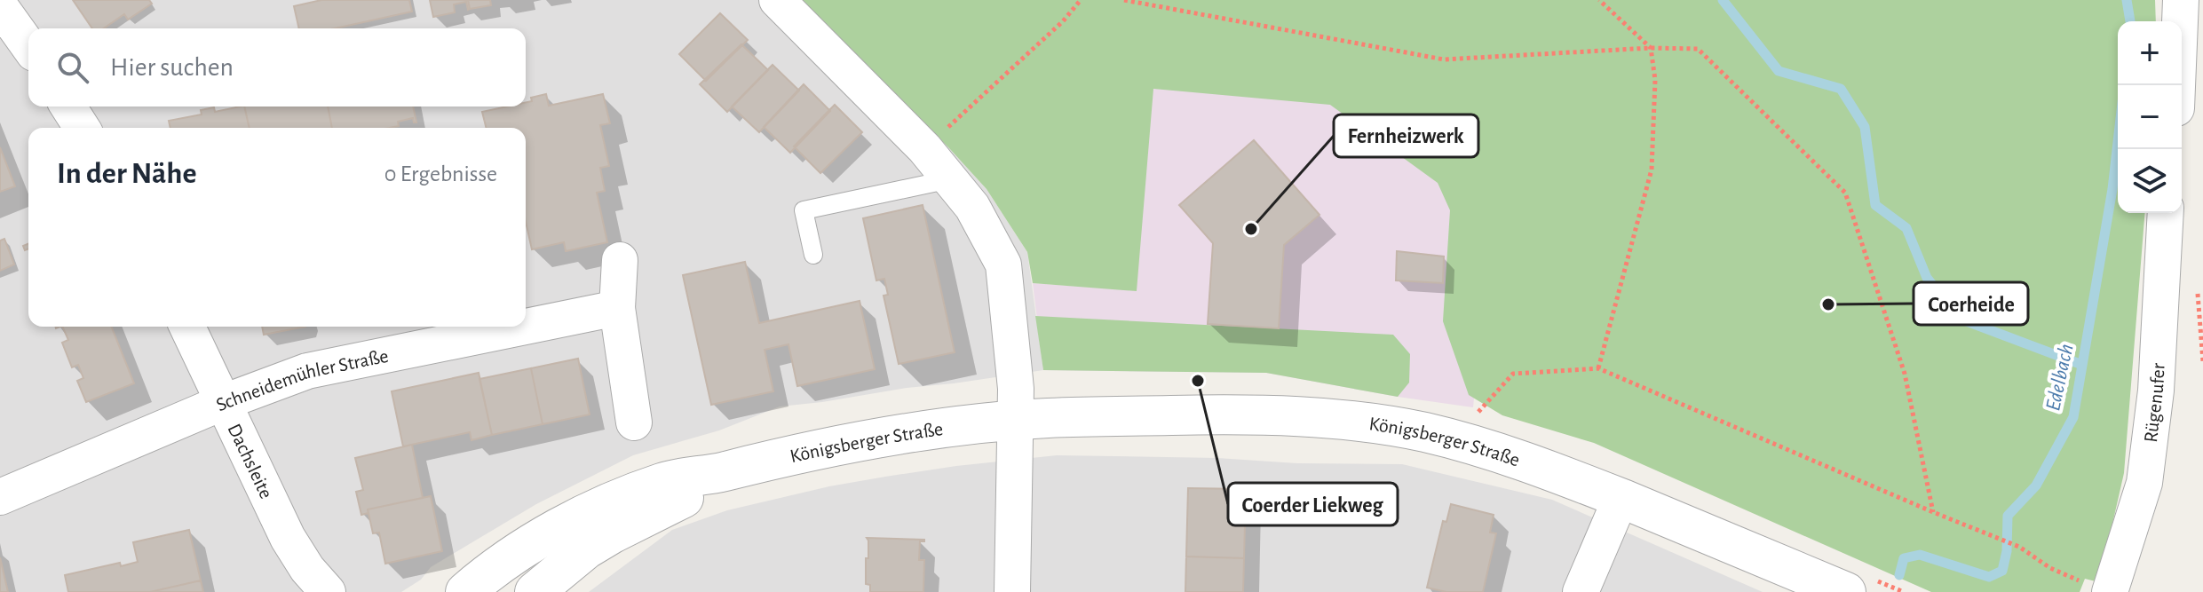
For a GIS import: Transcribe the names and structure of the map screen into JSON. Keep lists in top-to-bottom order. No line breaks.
{"streets":{"street":["Schneidemühler Straße","Rügenufer","Königsberger Straße","Dachsleite"]},"crossings":[["Schneidemühler Straße","Dachsleite"]],"water":["Edelbach"],"places":["Fernheizwerk","Coerheide","Coerder Liekweg"],"page":{"map_buttons":["+","−"],"search":"Hier suchen","heading":["In der Nähe","0 Ergebnisse"]}}
